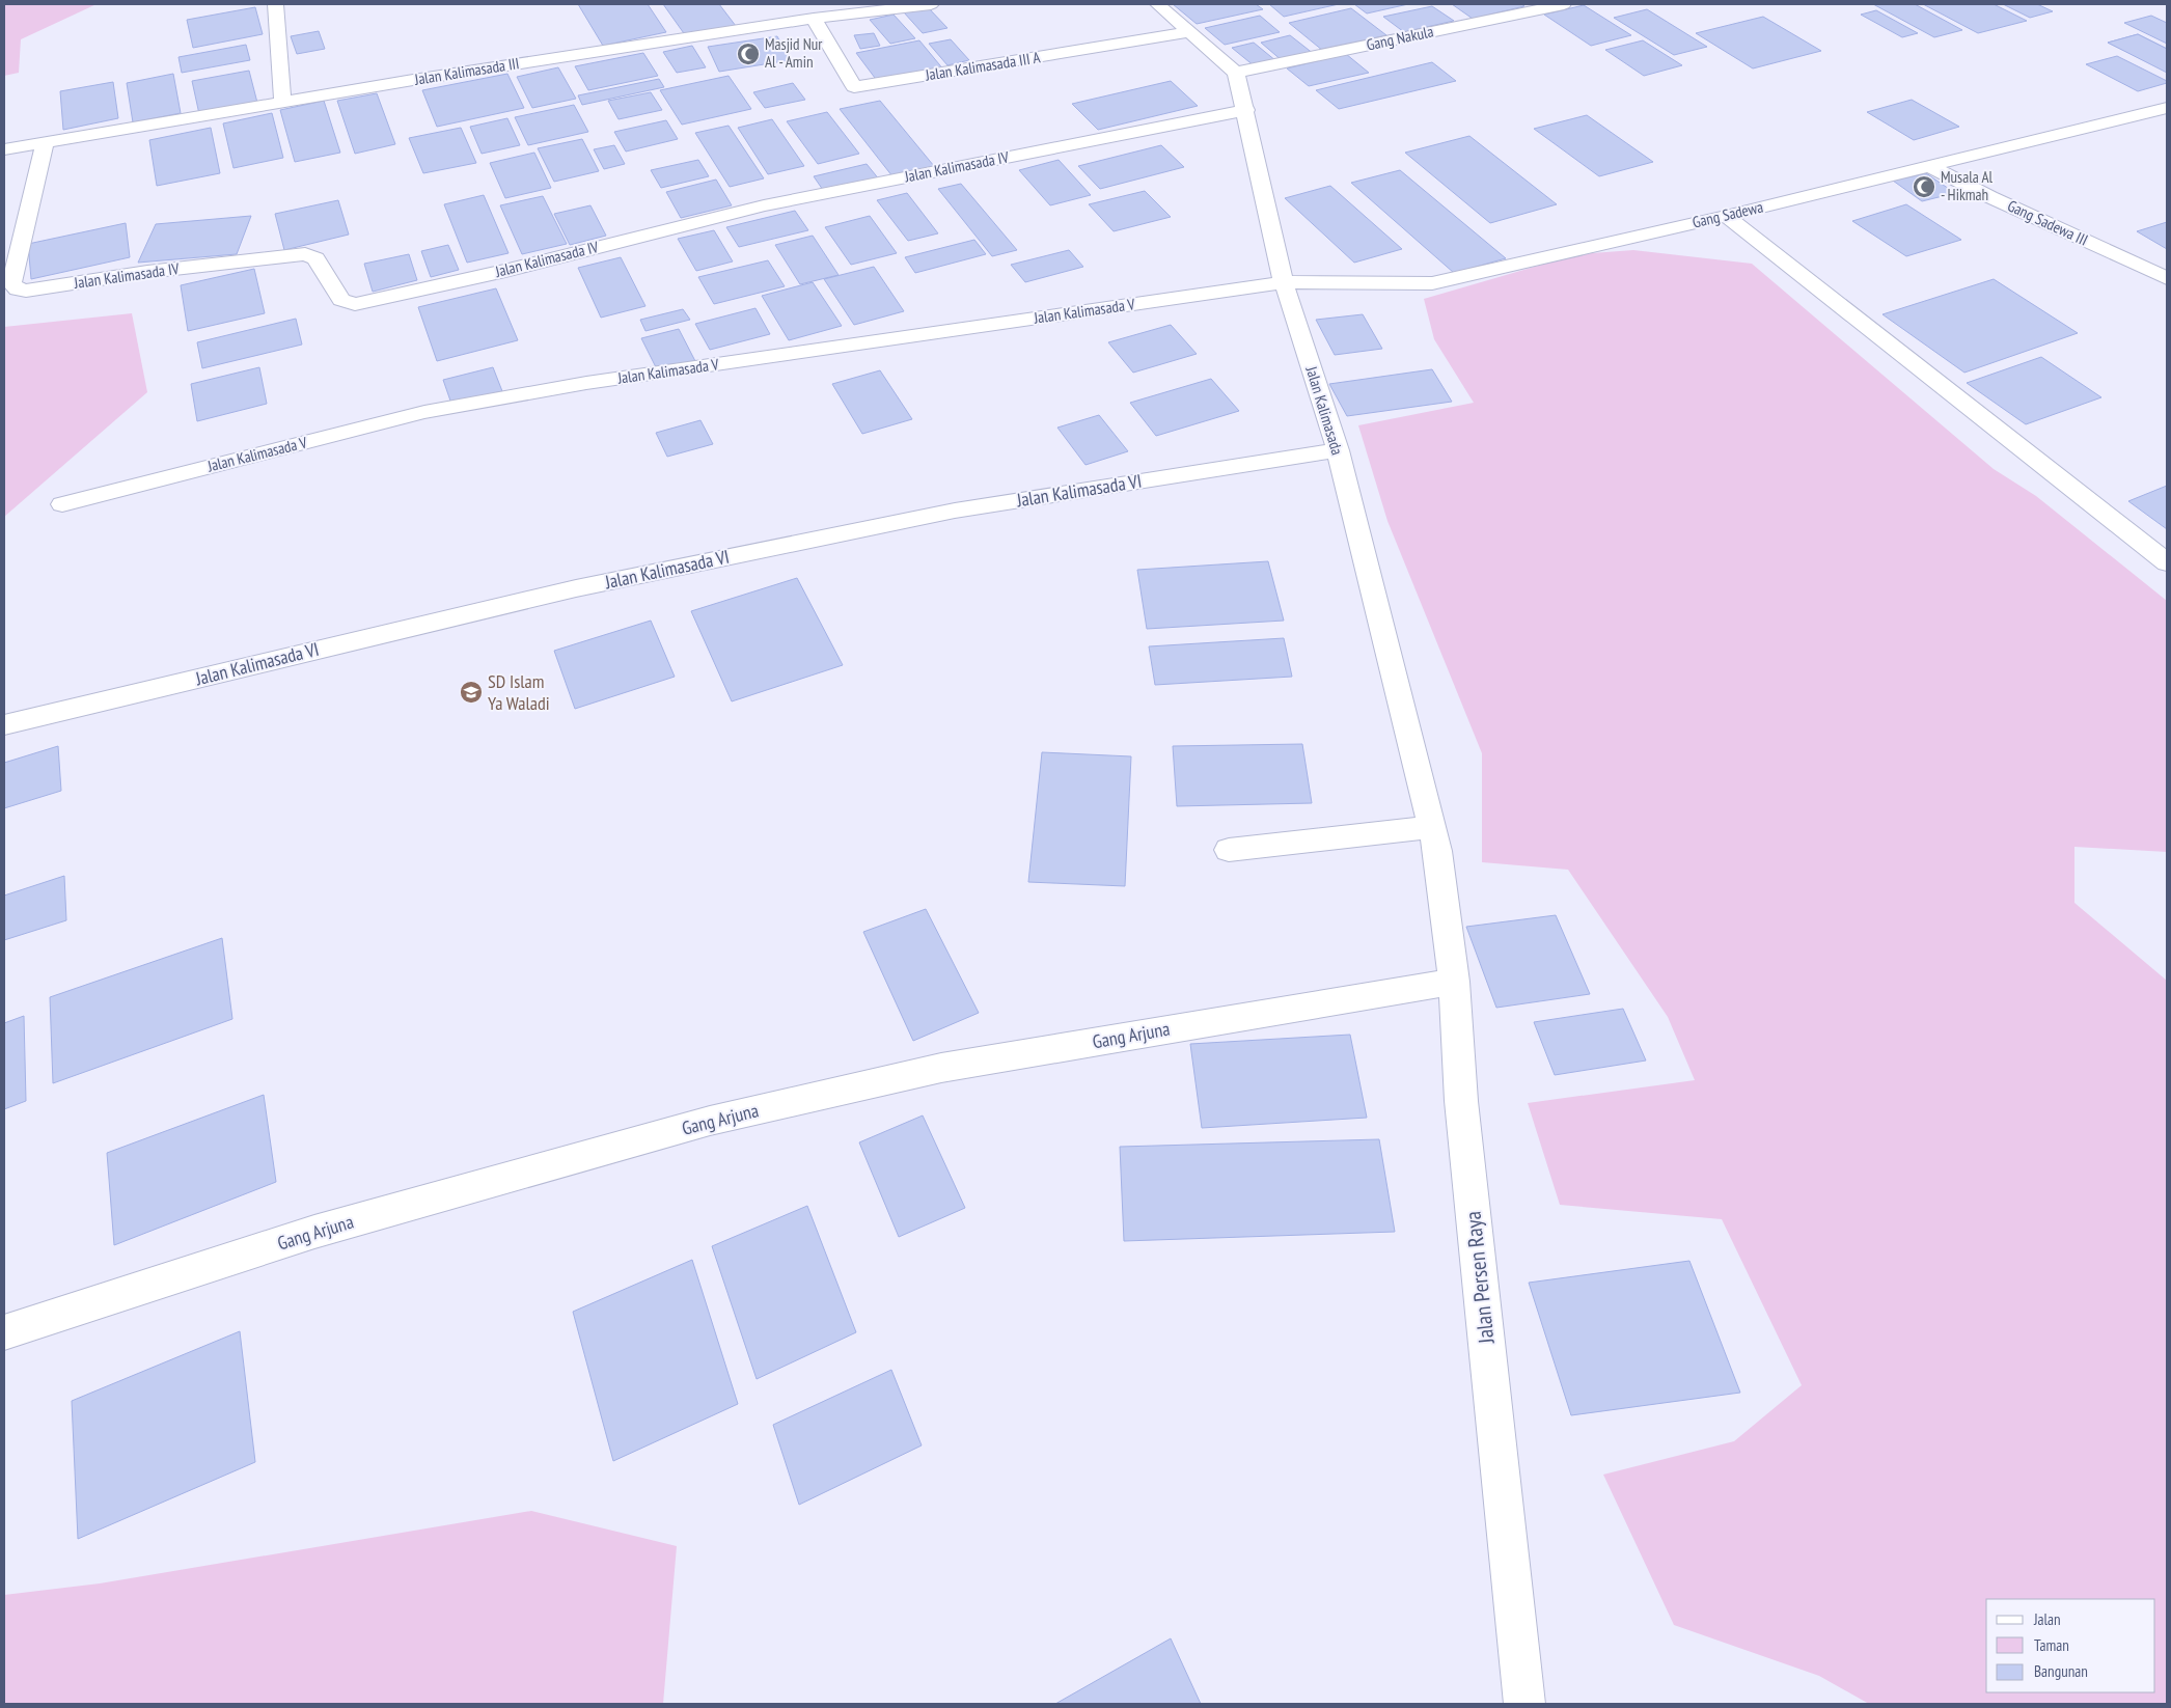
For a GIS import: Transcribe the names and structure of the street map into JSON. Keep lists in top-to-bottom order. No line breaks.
{"streets":{"street":["Gang Nakula","Jalan Kalimasada III A","Jalan Kalimasada III","Jalan Kalimasada IV","Gang Sadewa","Gang Sadewa III","Jalan Kalimasada V","Jalan Kalimasada","Jalan Kalimasada VI","Gang Arjuna","Jalan Persen Raya"]},"crossings":[["Gang Nakula","Jalan Kalimasada"],["Jalan Kalimasada III A","Jalan Kalimasada III"],["Jalan Kalimasada III","Jalan Kalimasada IV"],["Jalan Kalimasada IV","Jalan Kalimasada"],["Gang Sadewa","Gang Sadewa III"],["Gang Sadewa","Jalan Kalimasada V"],["Gang Sadewa","Jalan Kalimasada"],["Jalan Kalimasada V","Jalan Kalimasada"],["Jalan Kalimasada","Jalan Kalimasada VI"],["Jalan Kalimasada","Jalan Persen Raya"],["Gang Arjuna","Jalan Persen Raya"]],"places":{"mosque":["Masjid Nur Al - Amin","Musala Al - Hikmah"],"school or university":["SD Islam Ya Waladi"]},"legend":["Jalan","Taman","Bangunan"]}
